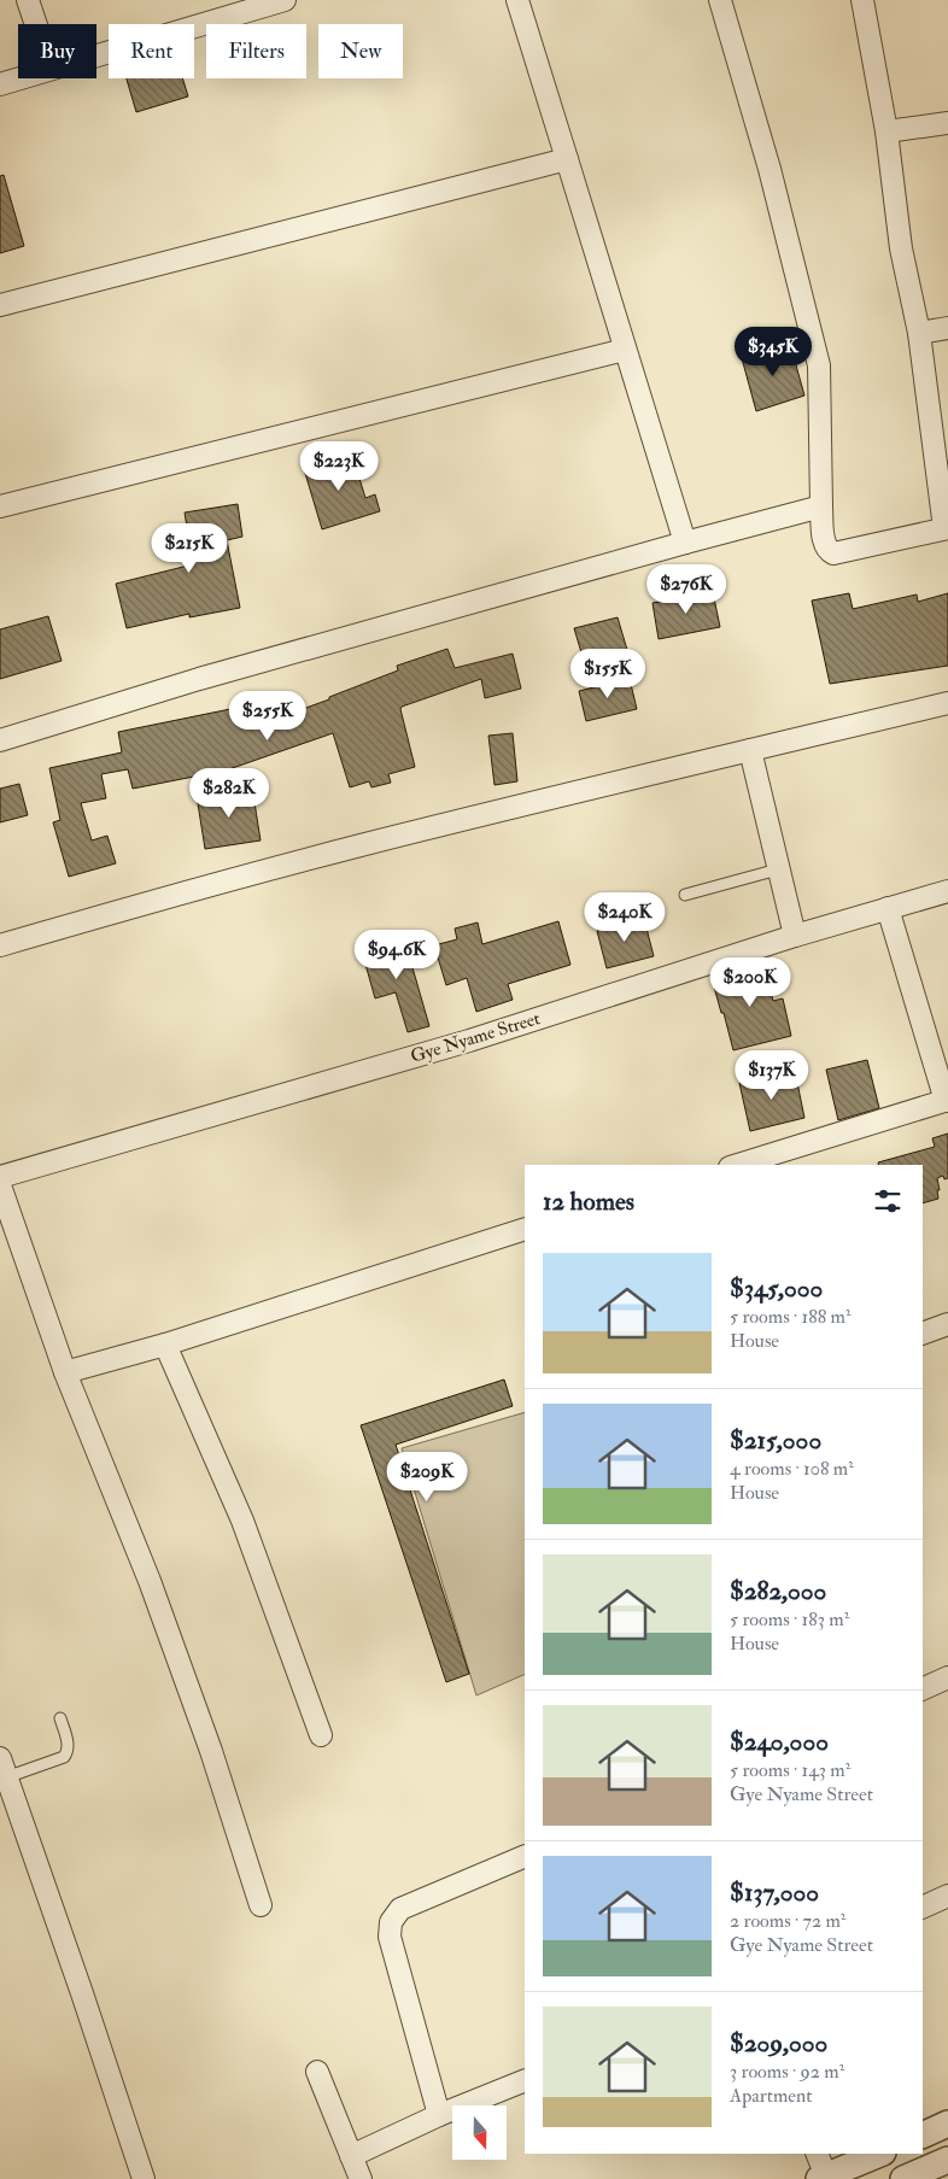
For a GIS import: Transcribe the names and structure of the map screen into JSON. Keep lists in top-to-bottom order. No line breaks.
{"streets":{"street":["Gye Nyame Street"]},"north":"bottom","page":{"chip":["Buy","Rent","Filters","New"],"price":["$345K","$223K","$215K","$276K","$155K","$255K","$282K","$240K","$94.6K","$200K","$137K","$209K"],"heading":"12 homes","list":[{"name":"$345,000","note":"5 rooms · 188 m² · House"},{"name":"$215,000","note":"4 rooms · 108 m² · House"},{"name":"$282,000","note":"5 rooms · 183 m² · House"},{"name":"$240,000","note":"5 rooms · 143 m² · Gye Nyame Street"},{"name":"$137,000","note":"2 rooms · 72 m² · Gye Nyame Street"},{"name":"$209,000","note":"3 rooms · 92 m² · Apartment"}]}}
